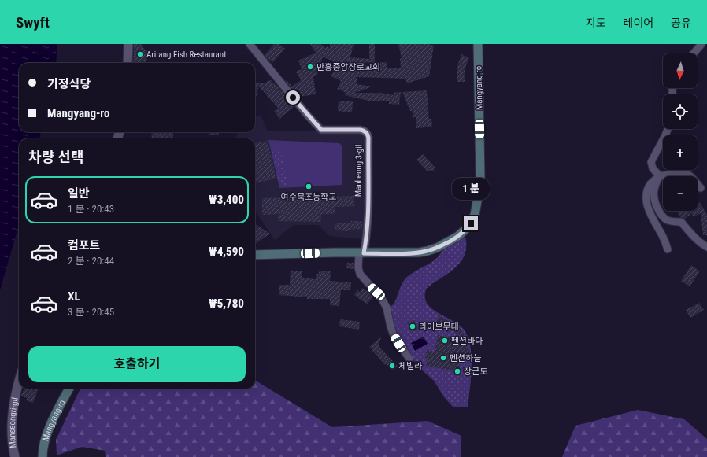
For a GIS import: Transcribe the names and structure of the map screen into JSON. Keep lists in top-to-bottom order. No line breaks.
{"streets":{"main road":["Mangyang-ro"],"street":["Manheung 3-gil","Manseongri-gil"]},"crossings":[["Mangyang-ro","Manheung 3-gil"]],"places":["Arirang Fish Restaurant","만흥중앙장로교회","여수북초등학교","라이브무대","펜션바다","펜션하늘","체빌라","장군도"],"north":"bottom","page":{"header":"Swyft","nav":["지도","레이어","공유"],"map_buttons":["+","−"],"banner":["기정식당","Mangyang-ro"],"heading":"차량 선택","list":[{"name":"일반","note":"1 분 · 20:43","value":"₩3,400"},{"name":"컴포트","note":"2 분 · 20:44","value":"₩4,590"},{"name":"XL","note":"3 분 · 20:45","value":"₩5,780"}],"bubble":"1 분","buttons":"호출하기"}}
